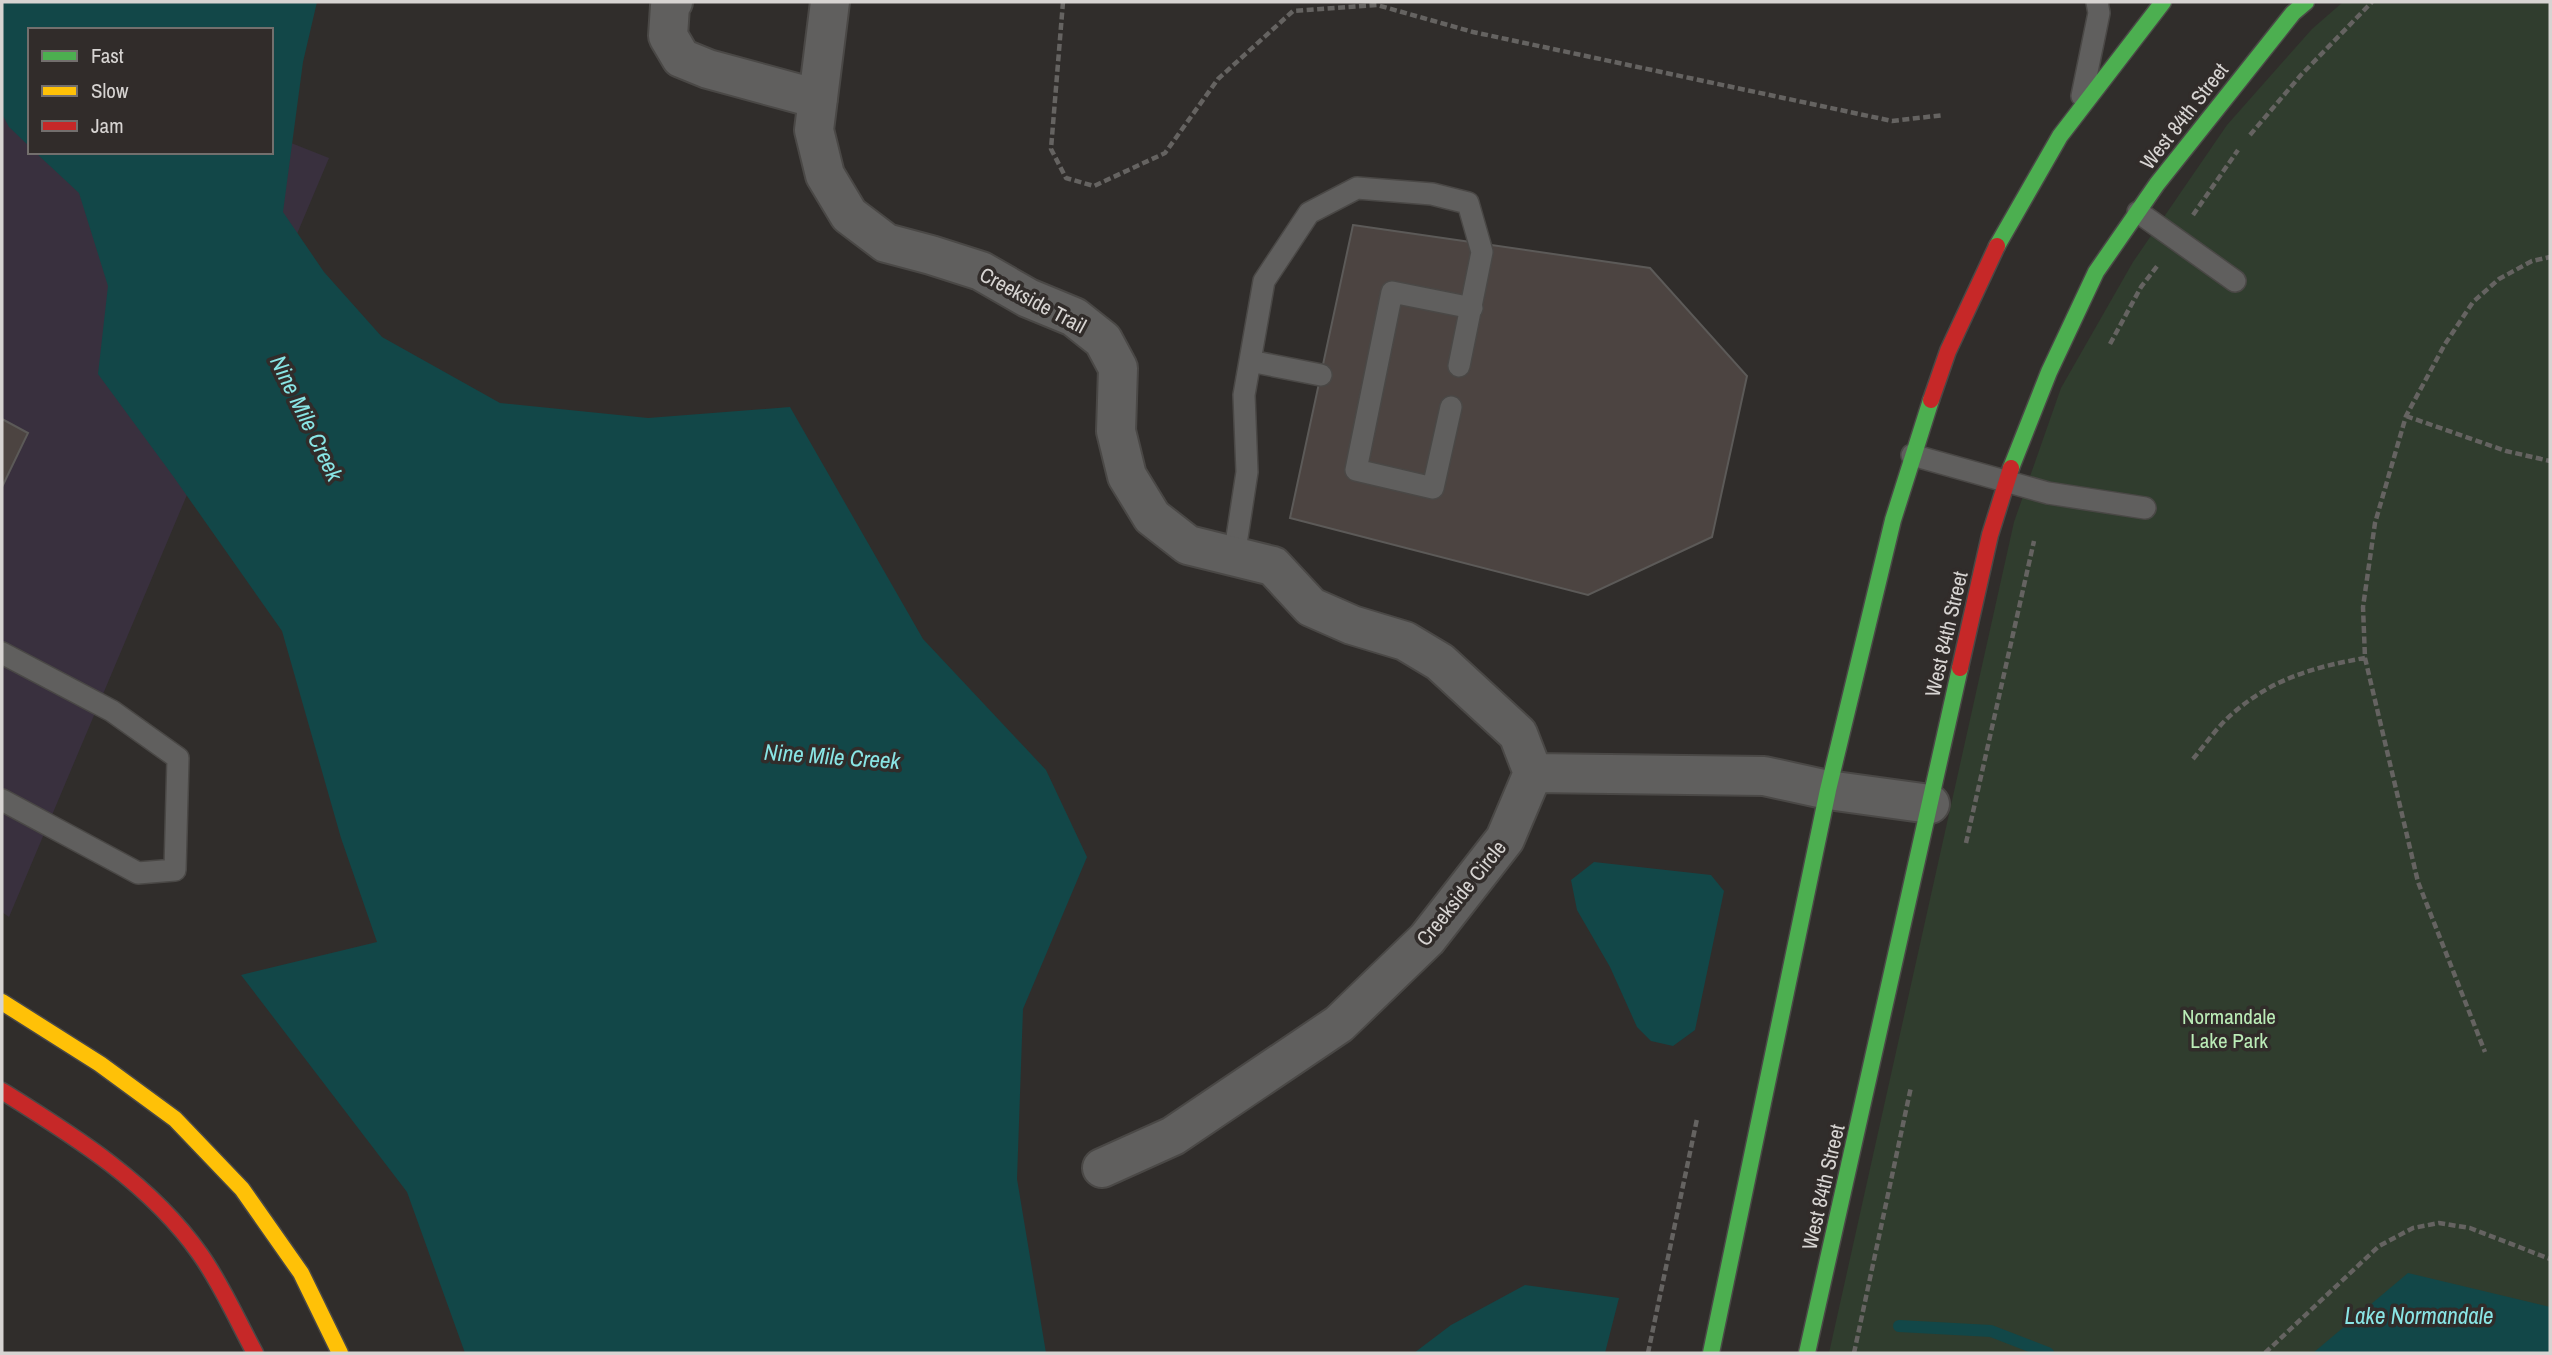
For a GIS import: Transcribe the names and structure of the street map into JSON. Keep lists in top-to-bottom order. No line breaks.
{"streets":{"street":["West 84th Street","Creekside Trail","Creekside Circle"]},"crossings":[["Creekside Trail","Creekside Circle"]],"water":["Nine Mile Creek","Lake Normandale"],"parks":["Normandale Lake Park"],"legend":["Fast","Slow","Jam"]}
